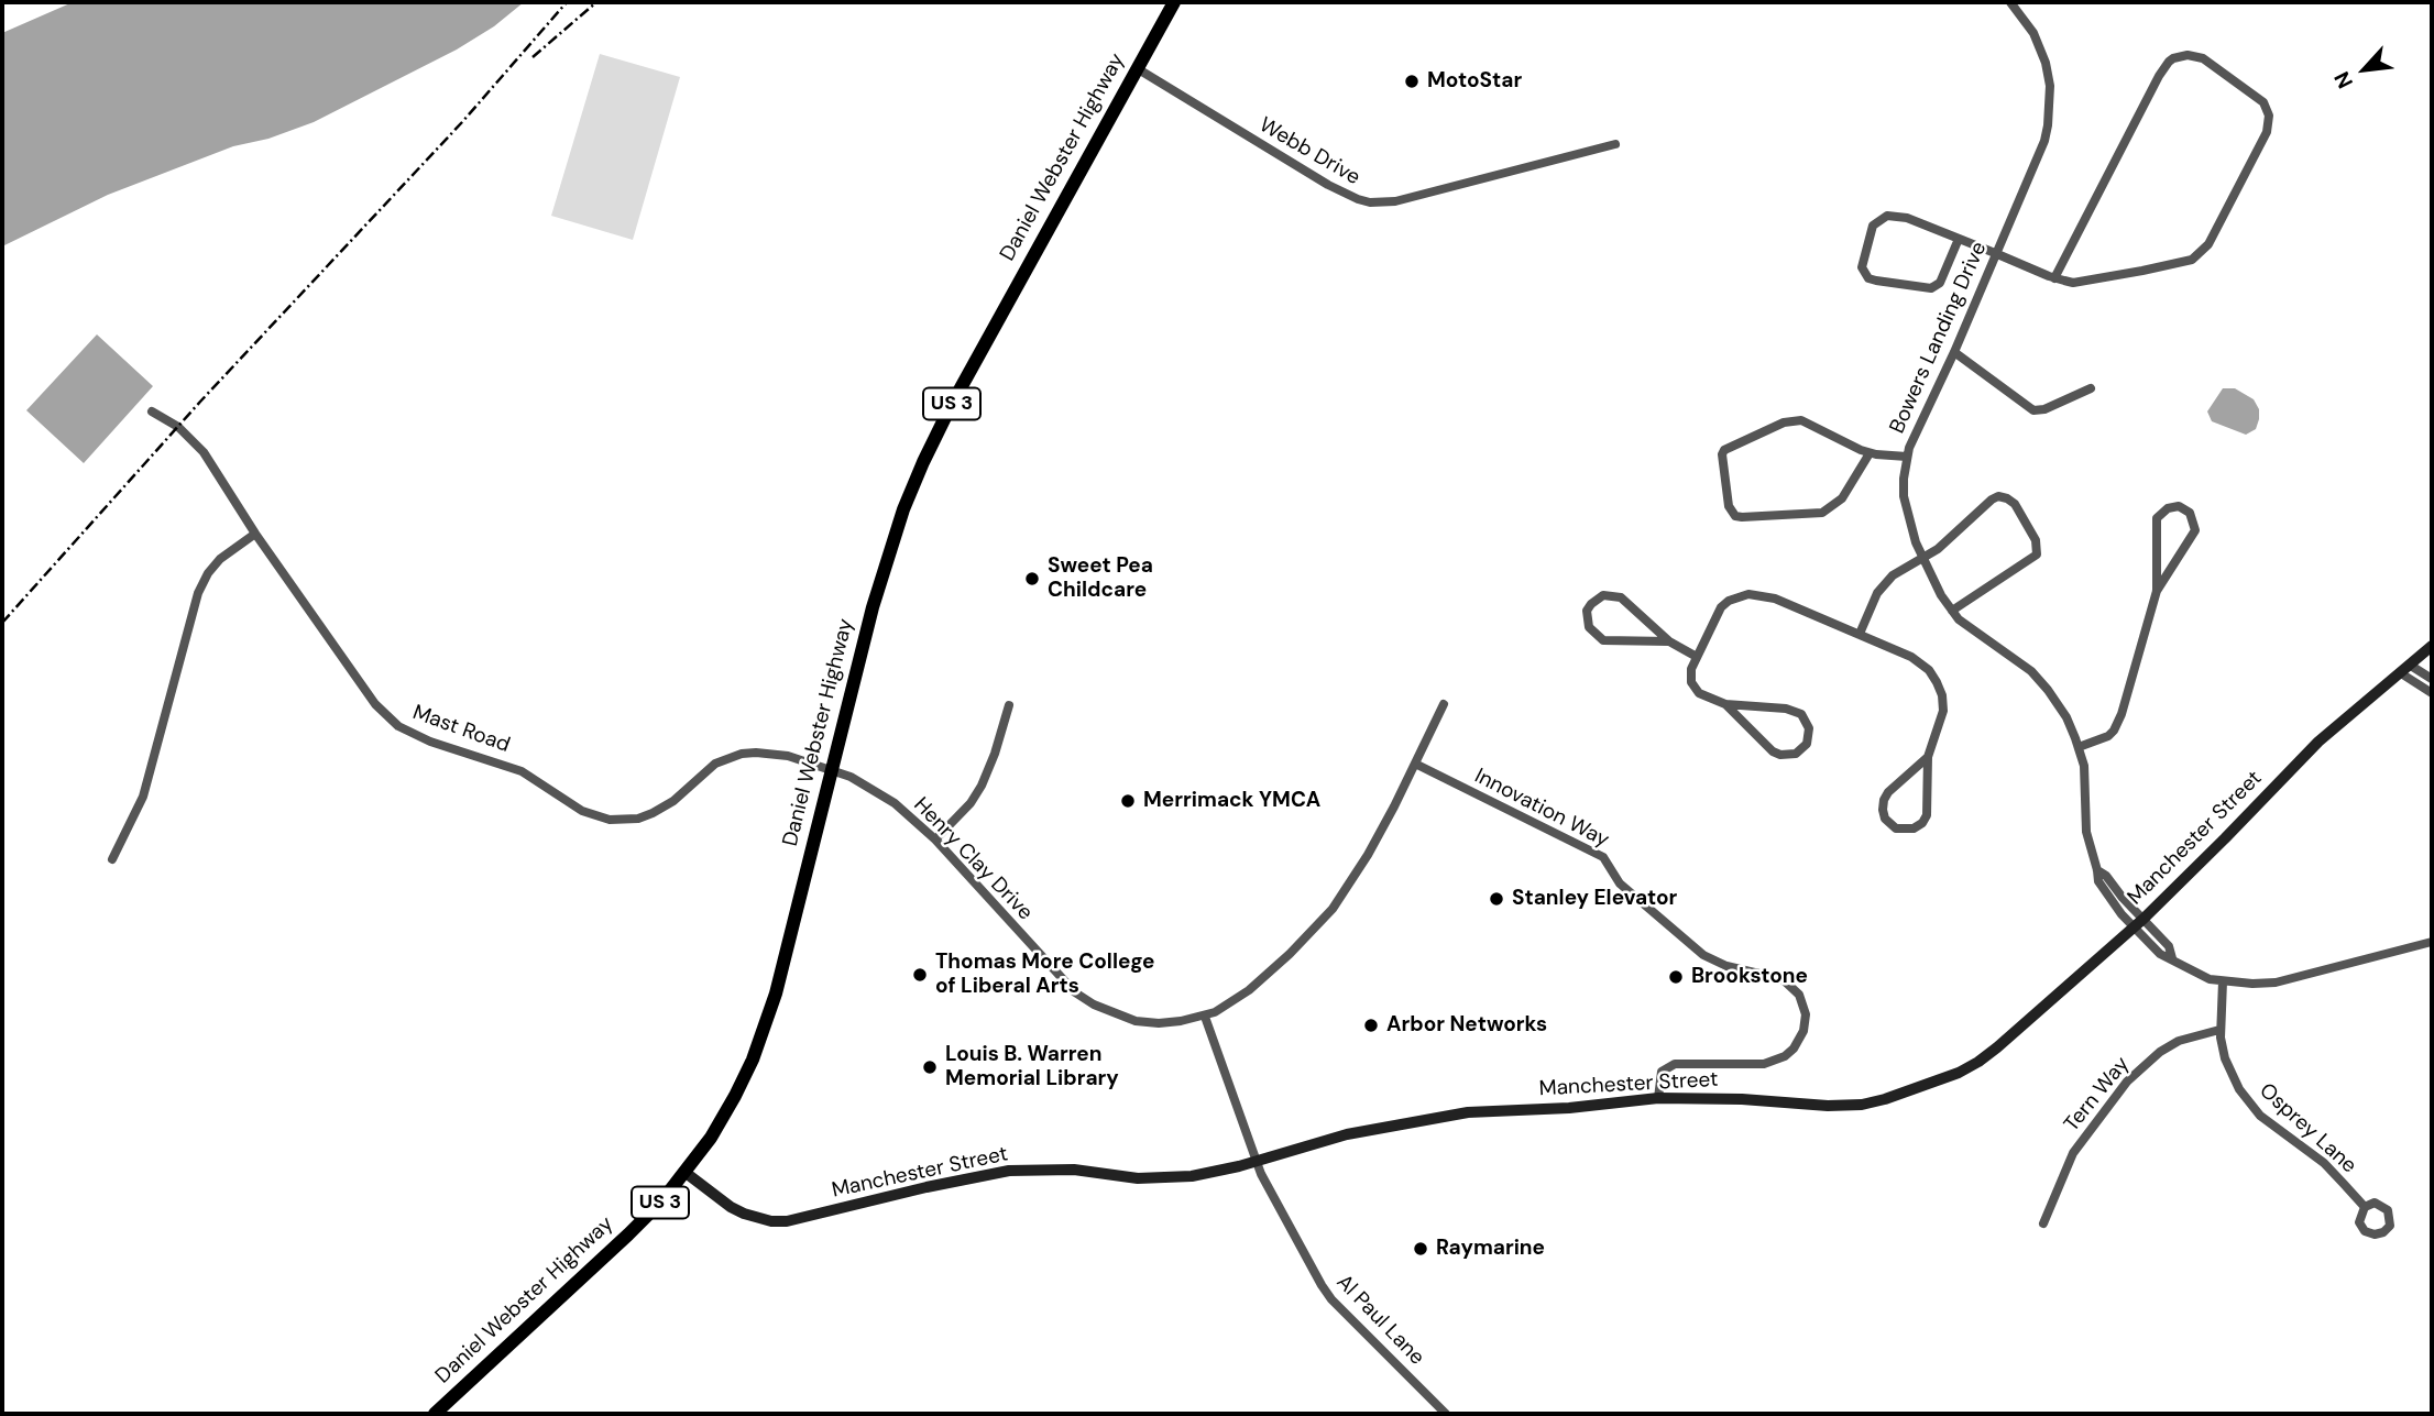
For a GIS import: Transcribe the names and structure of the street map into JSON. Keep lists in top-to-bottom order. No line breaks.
{"streets":{"main road":["Daniel Webster Highway","US 3"],"street":["Webb Drive","Bowers Landing Drive","Mast Road","Innovation Way","Manchester Street","Henry Clay Drive","Tern Way","Osprey Lane","Al Paul Lane"]},"crossings":[["Webb Drive","Daniel Webster Highway"],["Daniel Webster Highway","Mast Road"],["Daniel Webster Highway","Manchester Street"],["Daniel Webster Highway","Henry Clay Drive"],["Bowers Landing Drive","Manchester Street"],["Bowers Landing Drive","Osprey Lane"],["Mast Road","Henry Clay Drive"],["Innovation Way","Manchester Street"],["Innovation Way","Henry Clay Drive"],["Manchester Street","Al Paul Lane"],["Tern Way","Osprey Lane"]],"places":["MotoStar","Sweet Pea Childcare","Merrimack YMCA","Stanley Elevator","Thomas More College of Liberal Arts","Brookstone","Arbor Networks","Louis B. Warren Memorial Library","Raymarine"],"north":"bottom left"}
